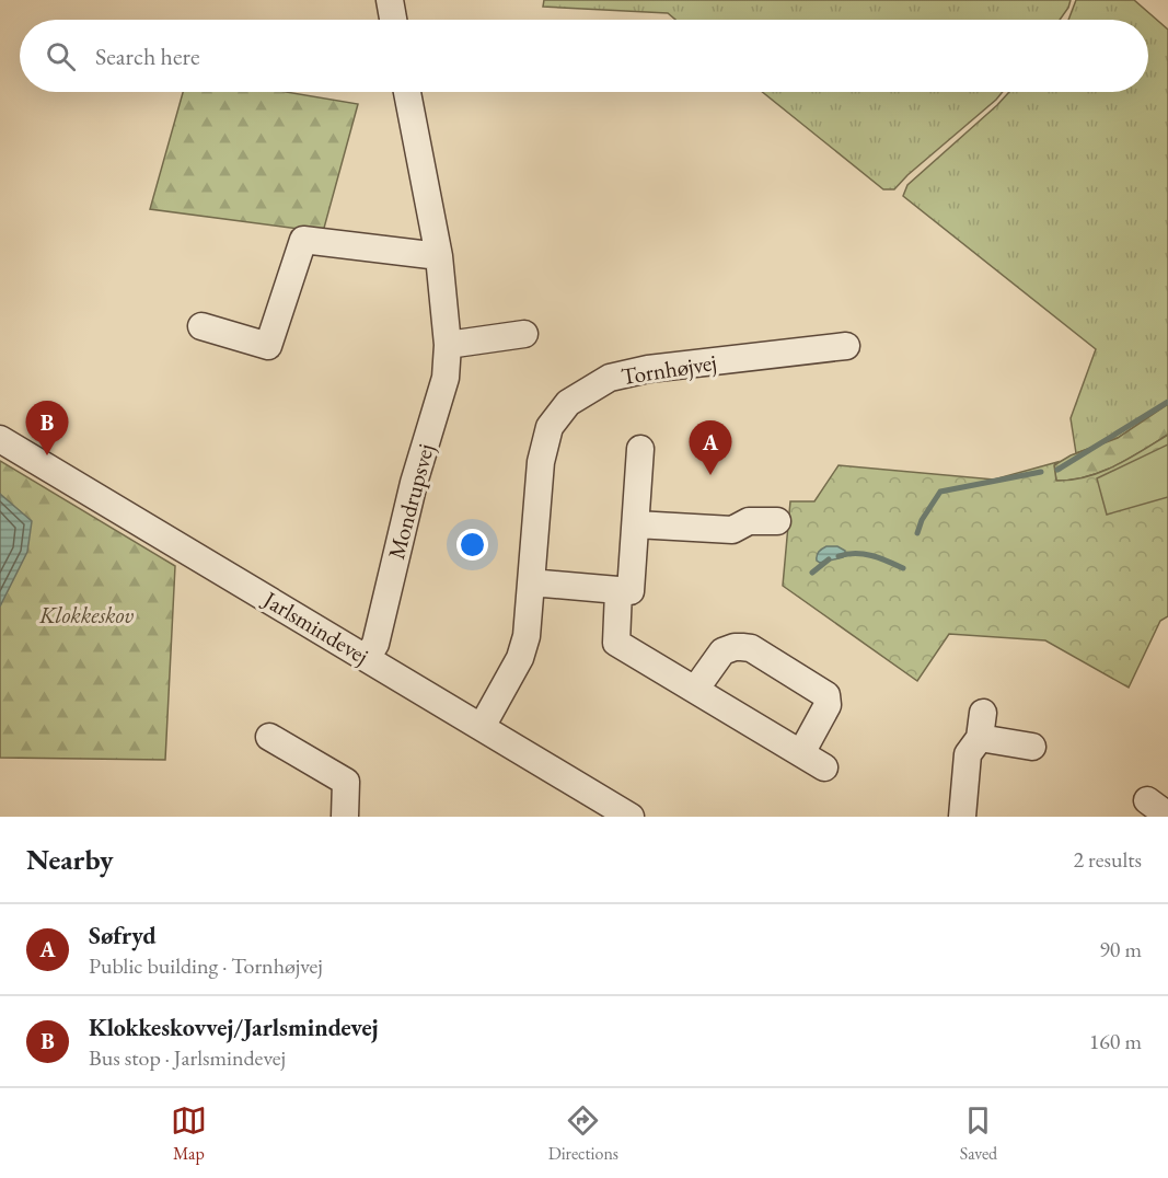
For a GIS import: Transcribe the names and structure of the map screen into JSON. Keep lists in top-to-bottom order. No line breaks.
{"streets":{"street":["Tornhøjvej","Mondrupsvej","Jarlsmindevej"]},"crossings":[["Tornhøjvej","Jarlsmindevej"],["Mondrupsvej","Jarlsmindevej"]],"parks":["Klokkeskov"],"page":{"search":"Search here","pins":["B","A"],"heading":["Nearby","2 results"],"list":[{"mark":"A","name":"Søfryd","note":"Public building · Tornhøjvej","value":"90 m"},{"mark":"B","name":"Klokkeskovvej/Jarlsmindevej","note":"Bus stop · Jarlsmindevej","value":"160 m"}],"nav":["Map","Directions","Saved"]}}
